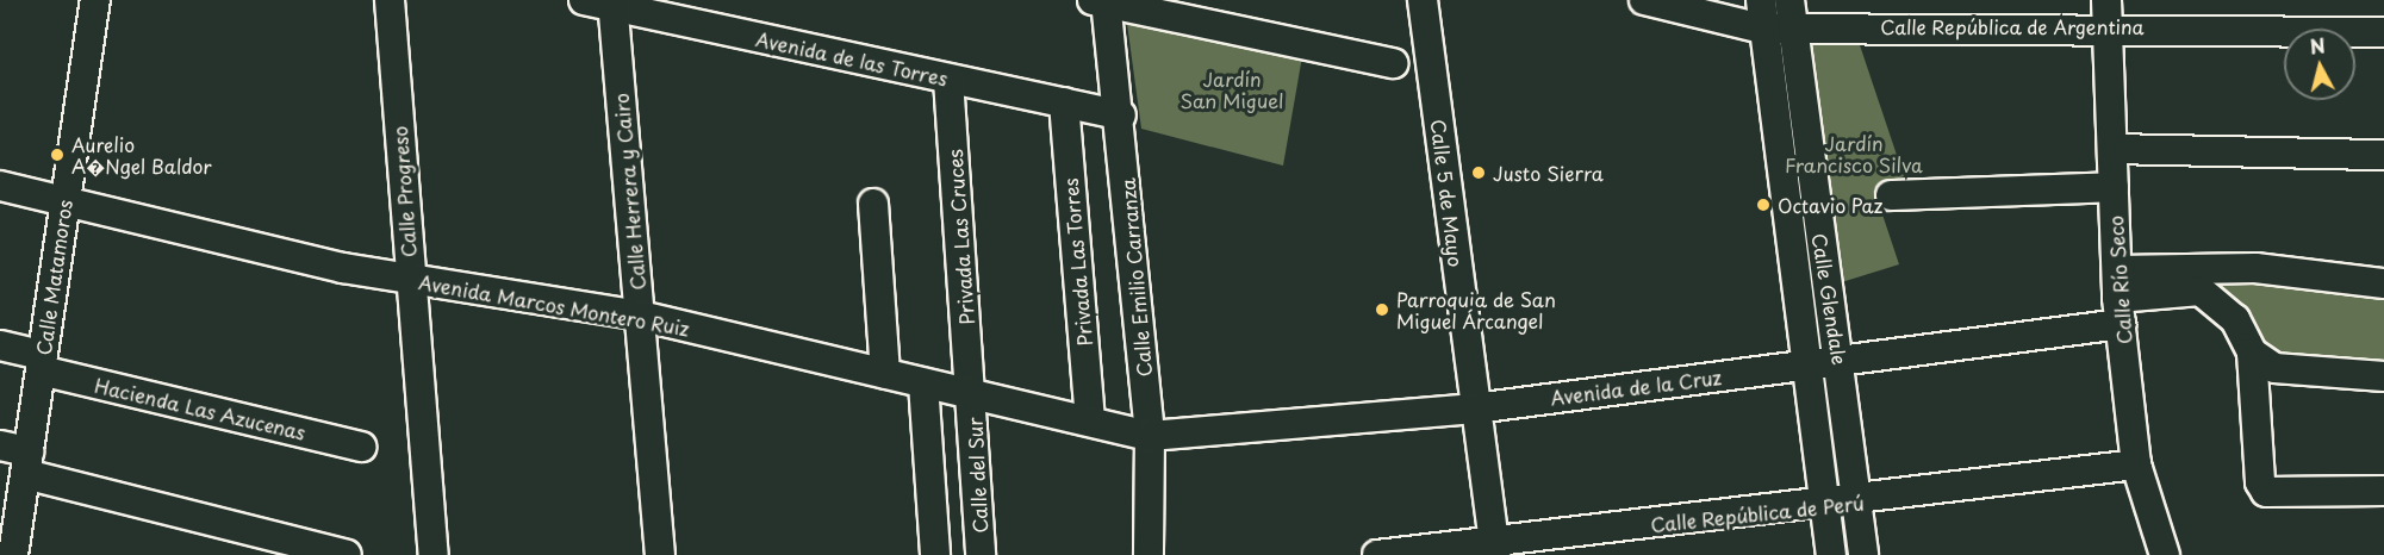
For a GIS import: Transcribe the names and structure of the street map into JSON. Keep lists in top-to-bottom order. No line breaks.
{"streets":{"street":["Calle República de Argentina","Avenida de las Torres","Calle Progreso","Calle Herrera y Cairo","Calle 5 de Mayo","Privada Las Cruces","Privada Las Torres","Calle Matamoros","Calle Emilio Carranza","Calle Río Seco","Calle Glendale","Avenida Marcos Montero Ruiz","Avenida de la Cruz","Hacienda Las Azucenas","Calle del Sur","Calle República de Perú"]},"crossings":[["Calle República de Argentina","Calle Río Seco"],["Calle República de Argentina","Calle Glendale"],["Avenida de las Torres","Calle Herrera y Cairo"],["Avenida de las Torres","Privada Las Cruces"],["Avenida de las Torres","Privada Las Torres"],["Avenida de las Torres","Calle Emilio Carranza"],["Calle Progreso","Avenida Marcos Montero Ruiz"],["Calle Herrera y Cairo","Avenida Marcos Montero Ruiz"],["Calle 5 de Mayo","Avenida de la Cruz"],["Calle 5 de Mayo","Calle República de Perú"],["Privada Las Cruces","Avenida Marcos Montero Ruiz"],["Privada Las Cruces","Calle del Sur"],["Privada Las Torres","Avenida Marcos Montero Ruiz"],["Calle Matamoros","Avenida Marcos Montero Ruiz"],["Calle Matamoros","Hacienda Las Azucenas"],["Calle Emilio Carranza","Avenida Marcos Montero Ruiz"],["Calle Emilio Carranza","Avenida de la Cruz"],["Calle Río Seco","Avenida de la Cruz"],["Calle Río Seco","Calle República de Perú"],["Calle Glendale","Avenida de la Cruz"],["Calle Glendale","Calle República de Perú"],["Avenida Marcos Montero Ruiz","Avenida de la Cruz"],["Avenida Marcos Montero Ruiz","Calle del Sur"]],"parks":["Jardín San Miguel","Jardín Francisco Silva"],"places":["Aurelio A�Ngel Baldor","Justo Sierra","Octavio Paz","Parroquia de San Miguel Árcangel"],"north":"top"}
